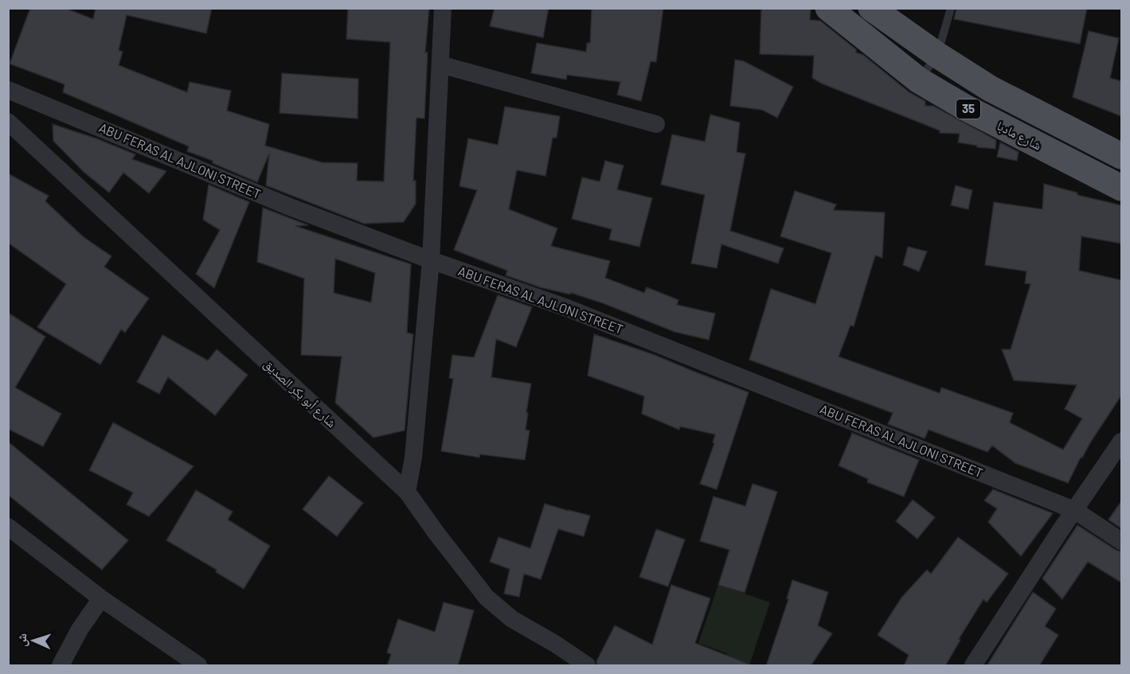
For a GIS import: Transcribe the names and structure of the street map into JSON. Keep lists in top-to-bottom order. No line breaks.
{"streets":{"main road":["35","شارع مادبا"],"street":["ABU FERAS AL AJLONI STREET","شارع أبو بكر الصديق"]},"north":"left"}
